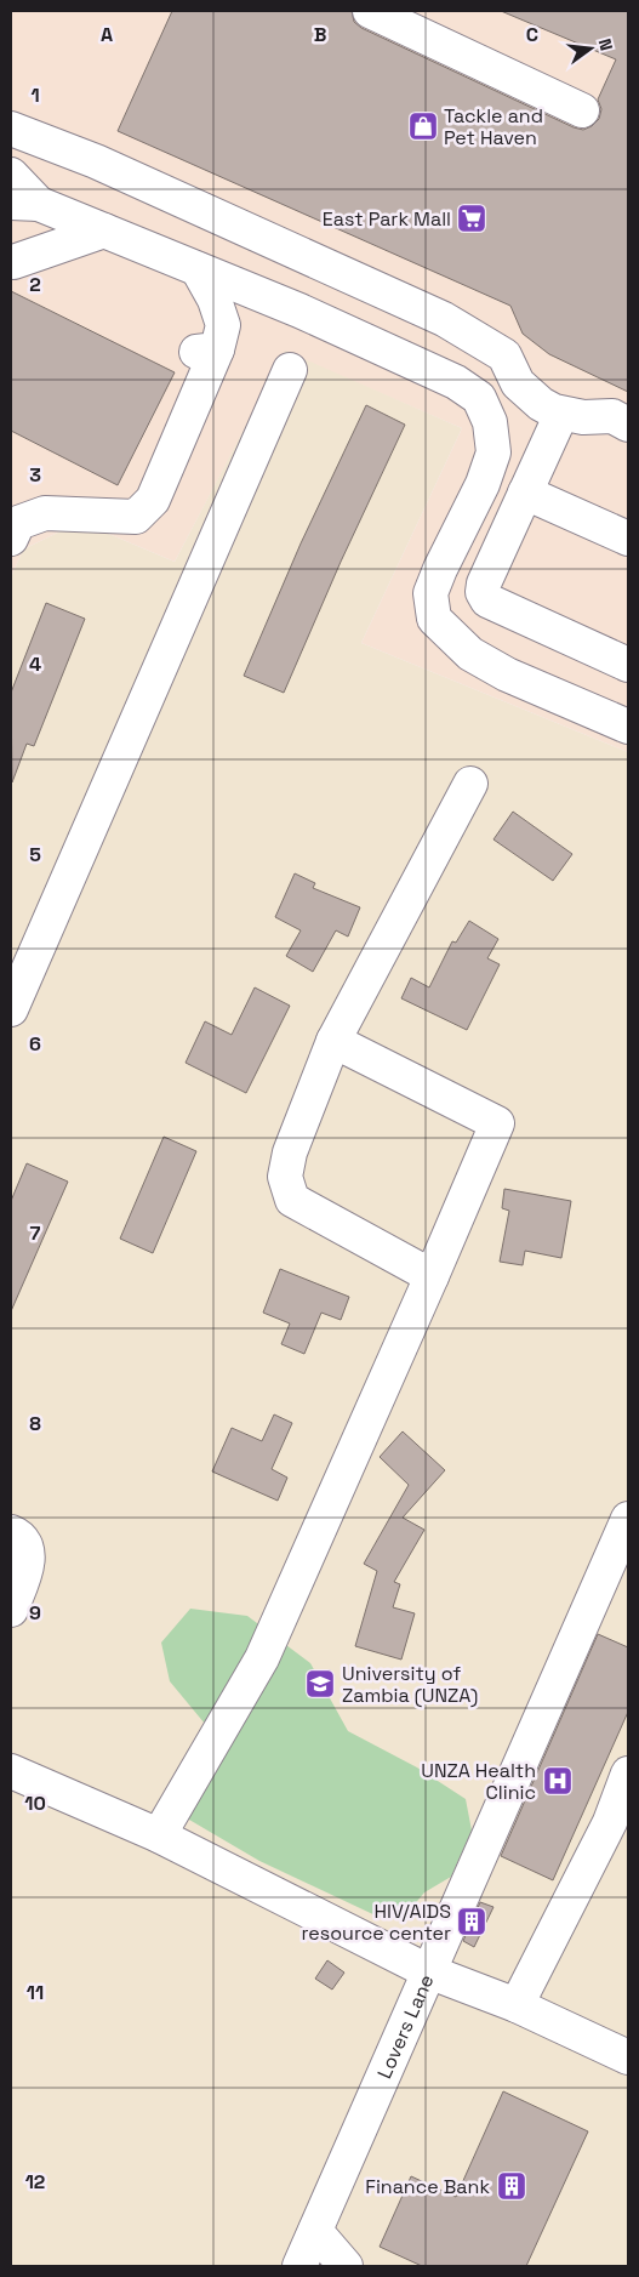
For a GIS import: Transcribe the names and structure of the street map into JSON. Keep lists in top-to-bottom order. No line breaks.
{"streets":{"lane":["Lovers Lane"]},"places":{"shop":["Tackle and Pet Haven"],"supermarket":["East Park Mall"],"school or university":["University of Zambia (UNZA)"],"hospital":["UNZA Health Clinic"],"building":["HIV/AIDS resource center","Finance Bank"]},"north":"right","grid":{"columns":["A","B","C"],"rows":["1","2","3","4","5","6","7","8","9","10","11","12"]}}
